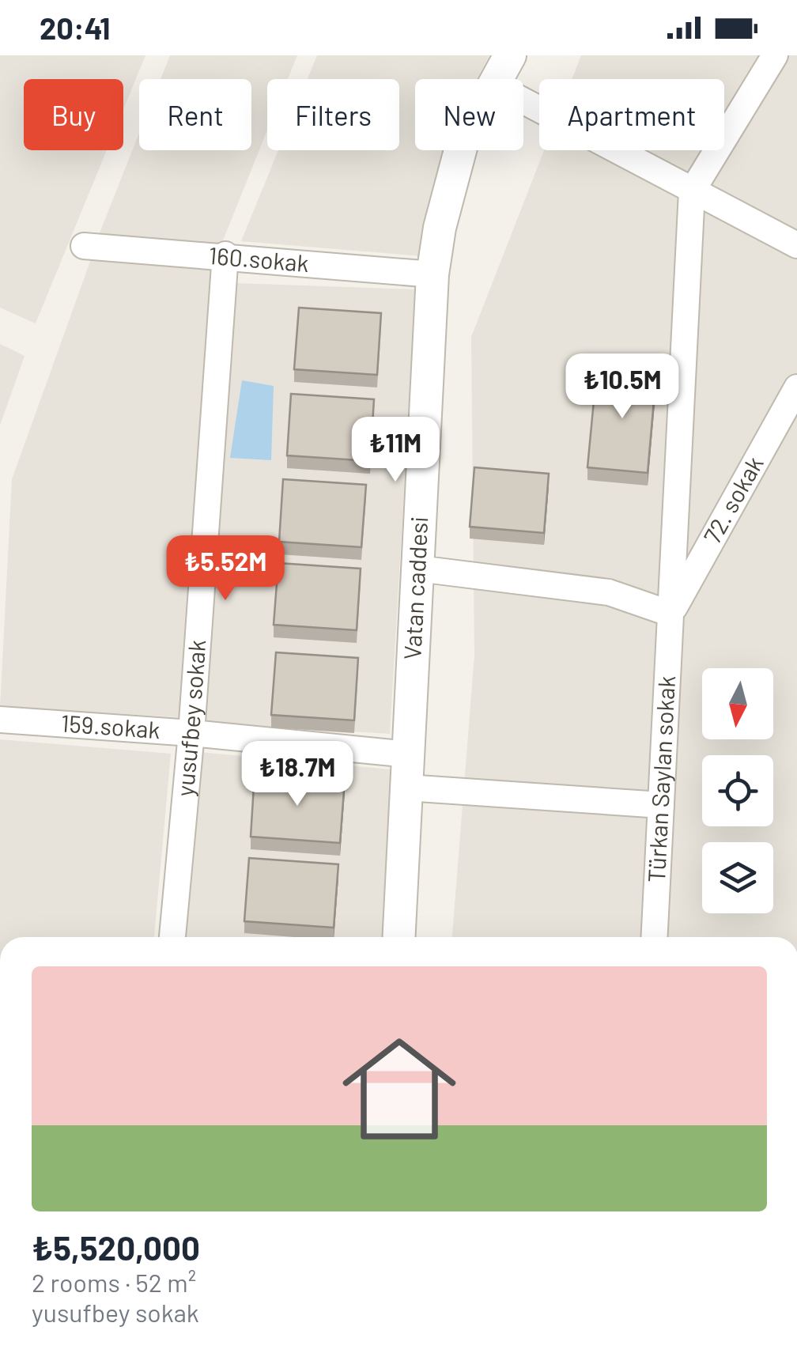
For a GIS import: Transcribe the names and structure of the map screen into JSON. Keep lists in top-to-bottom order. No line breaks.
{"streets":{"street":["160.sokak","72. sokak","Vatan caddesi","yusufbey sokak","159.sokak","Türkan Saylan sokak"]},"crossings":[["160.sokak","Vatan caddesi"],["160.sokak","yusufbey sokak"],["72. sokak","Türkan Saylan sokak"],["Vatan caddesi","159.sokak"],["yusufbey sokak","159.sokak"]],"north":"bottom","page":{"status":"20:41","chip":["Buy","Rent","Filters","New","Apartment"],"price":["₺10.5M","₺11M","₺5.52M","₺18.7M"],"list":[{"name":"₺5,520,000","note":"2 rooms · 52 m² · yusufbey sokak"}]}}
